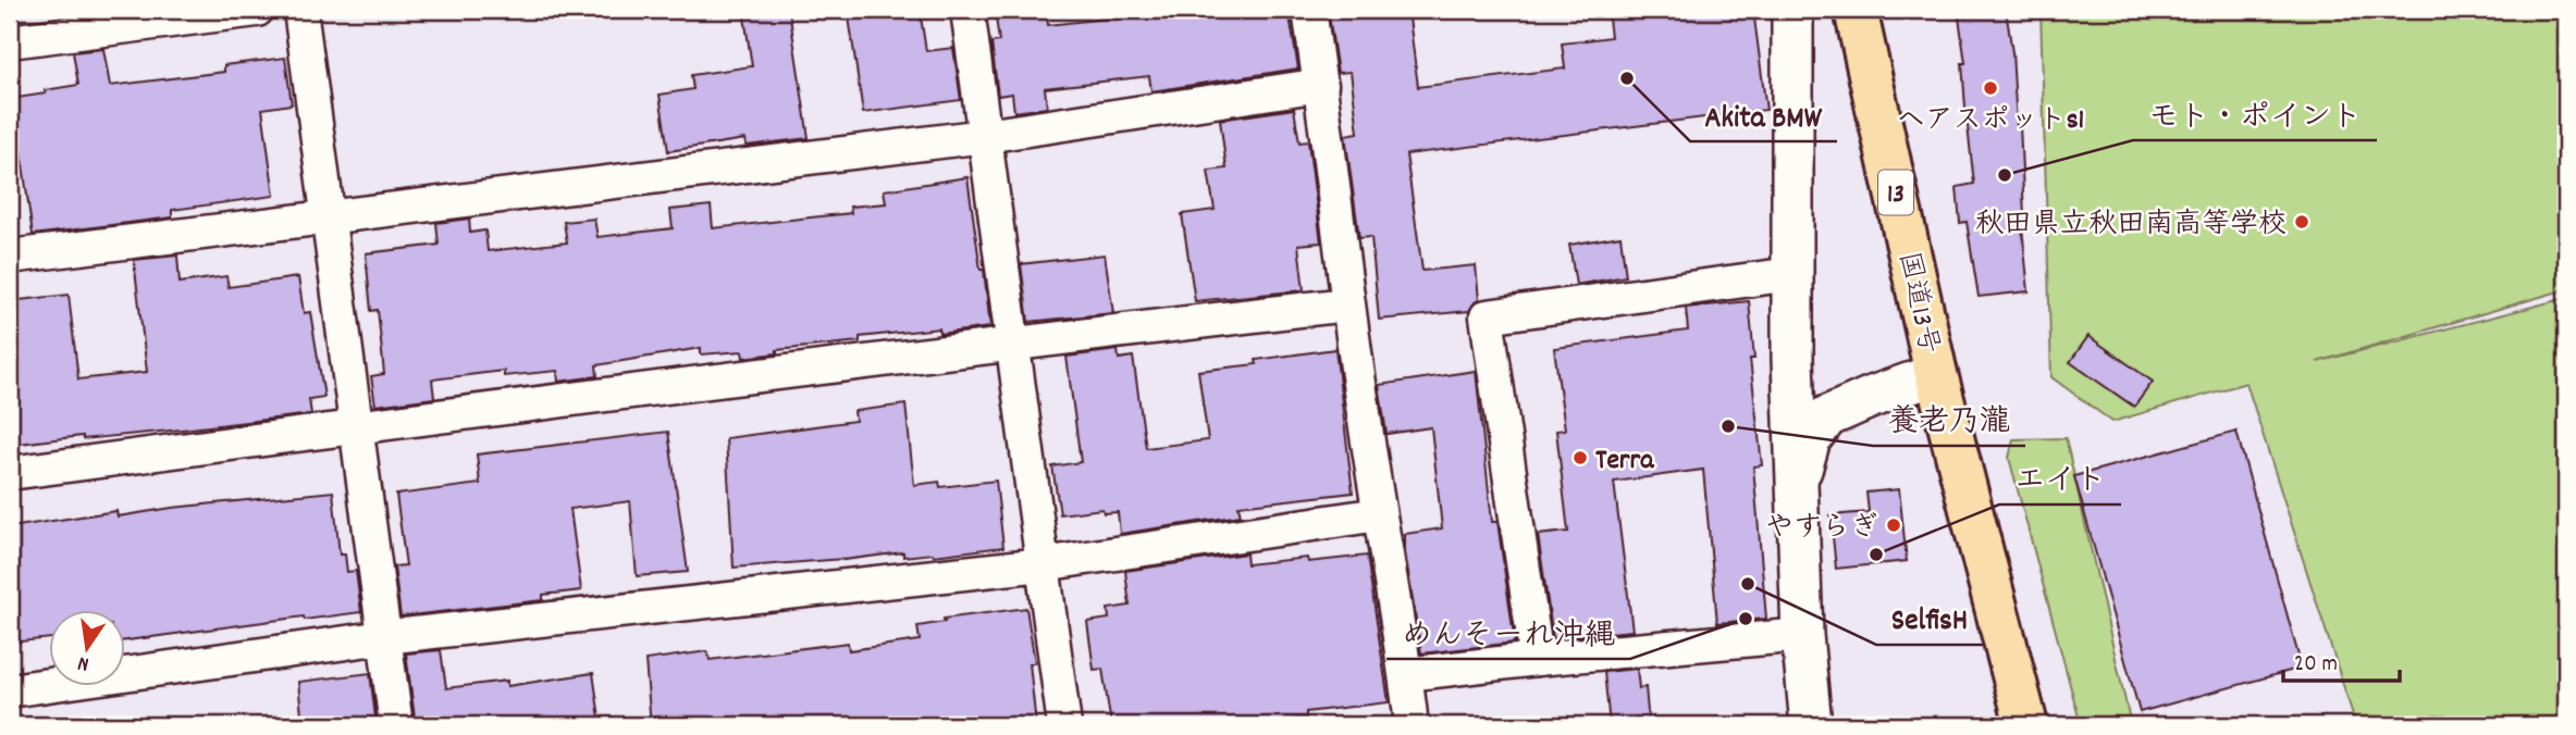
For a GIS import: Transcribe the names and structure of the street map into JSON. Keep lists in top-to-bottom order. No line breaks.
{"streets":{"highway":["13","国道13号"]},"places":["Akita BMW","ヘアスポットs1","モト・ポイント","秋田県立秋田南高等学校","養老乃瀧","Terra","やすらぎ","エイト","SelfisH","めんそーれ沖縄"],"scale_bar":"20 m","north":"bottom"}
